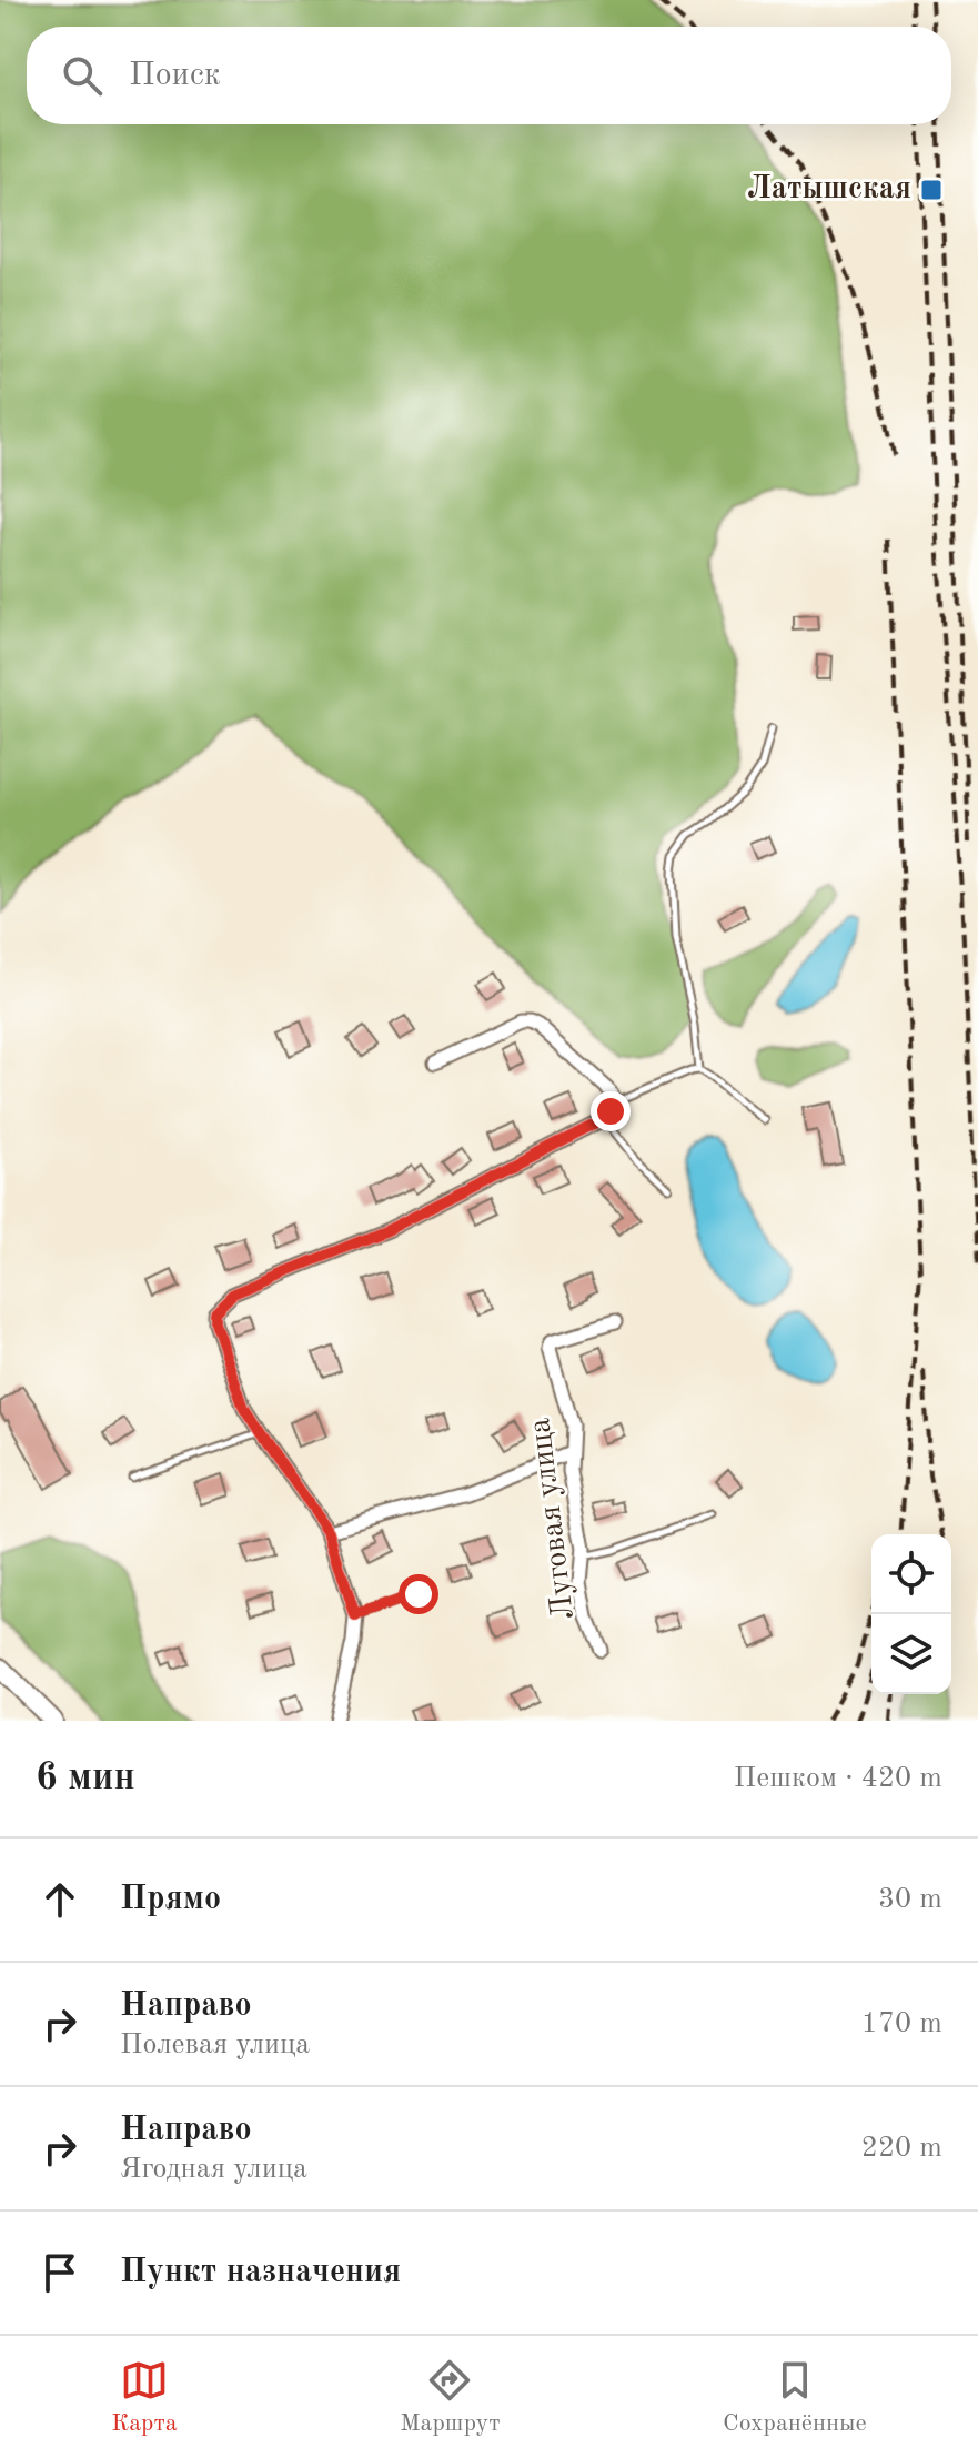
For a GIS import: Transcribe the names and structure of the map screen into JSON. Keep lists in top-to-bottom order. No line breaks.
{"streets":{"street":["Луговая улица"]},"places":{"transit":["Латышская"]},"page":{"search":"Поиск","heading":["6 мин","Пешком · 420 m"],"list":[["Прямо","30 m"],["Направо","Полевая улица","170 m"],["Направо","Ягодная улица","220 m"],"Пункт назначения"],"nav":["Карта","Маршрут","Сохранённые"]}}
